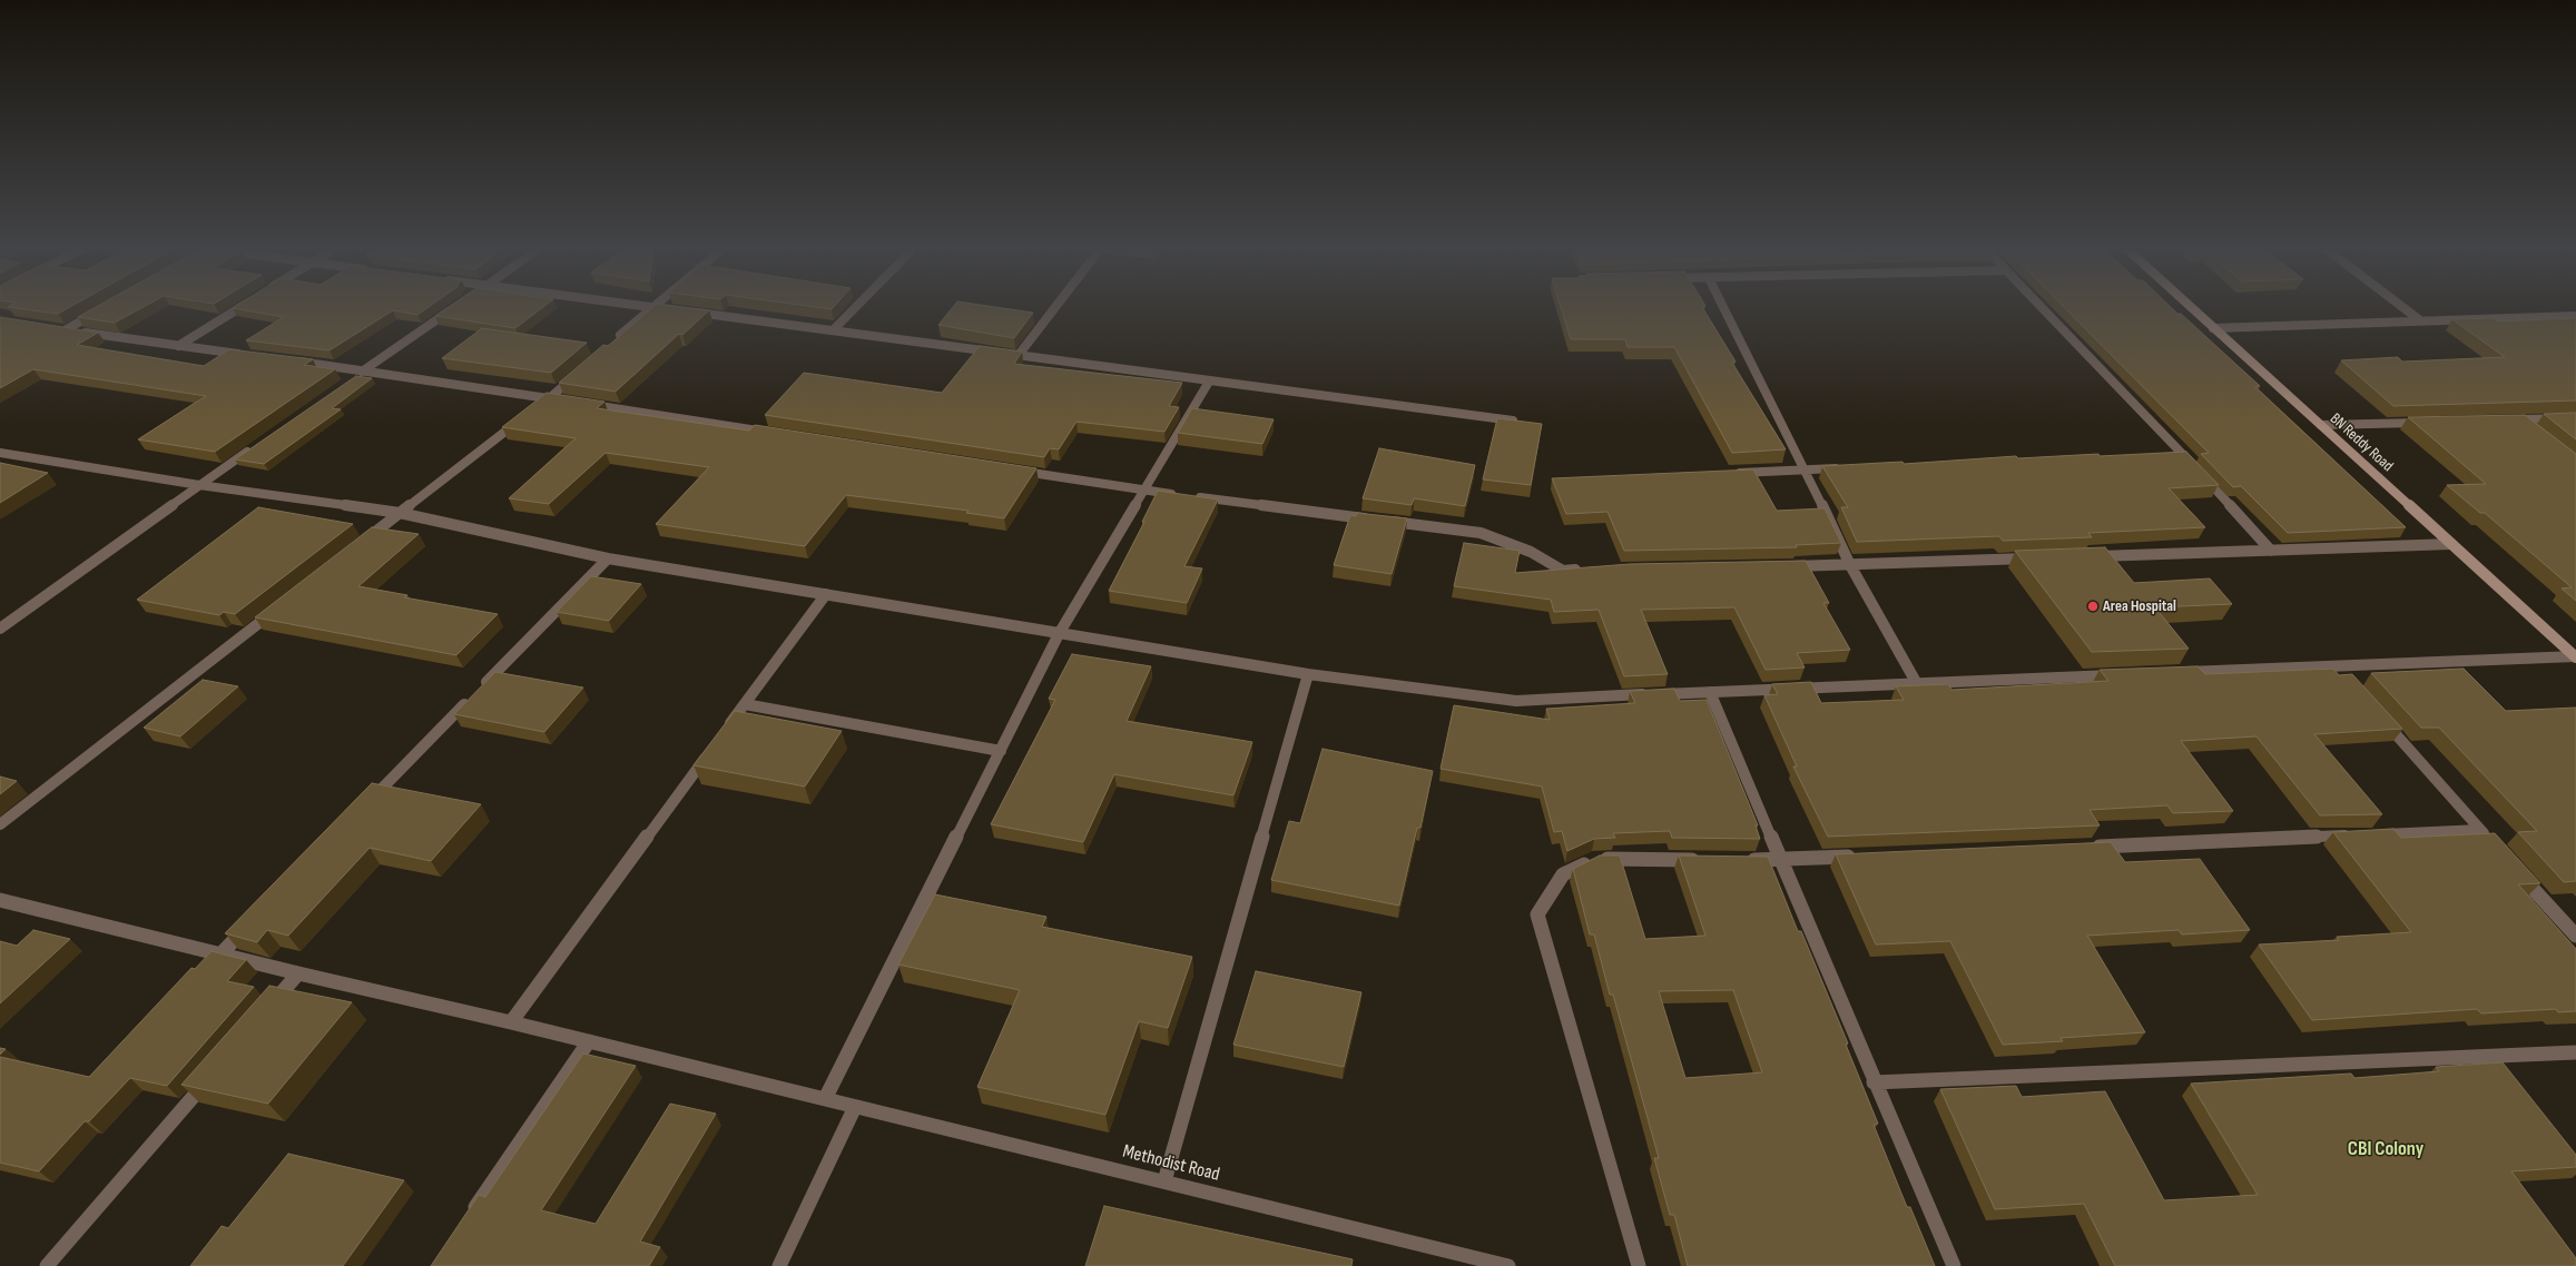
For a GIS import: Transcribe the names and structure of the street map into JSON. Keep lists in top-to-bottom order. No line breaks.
{"streets":{"street":["BN Reddy Road","Methodist Road"]},"districts":["CBI Colony"],"places":["Area Hospital"]}
